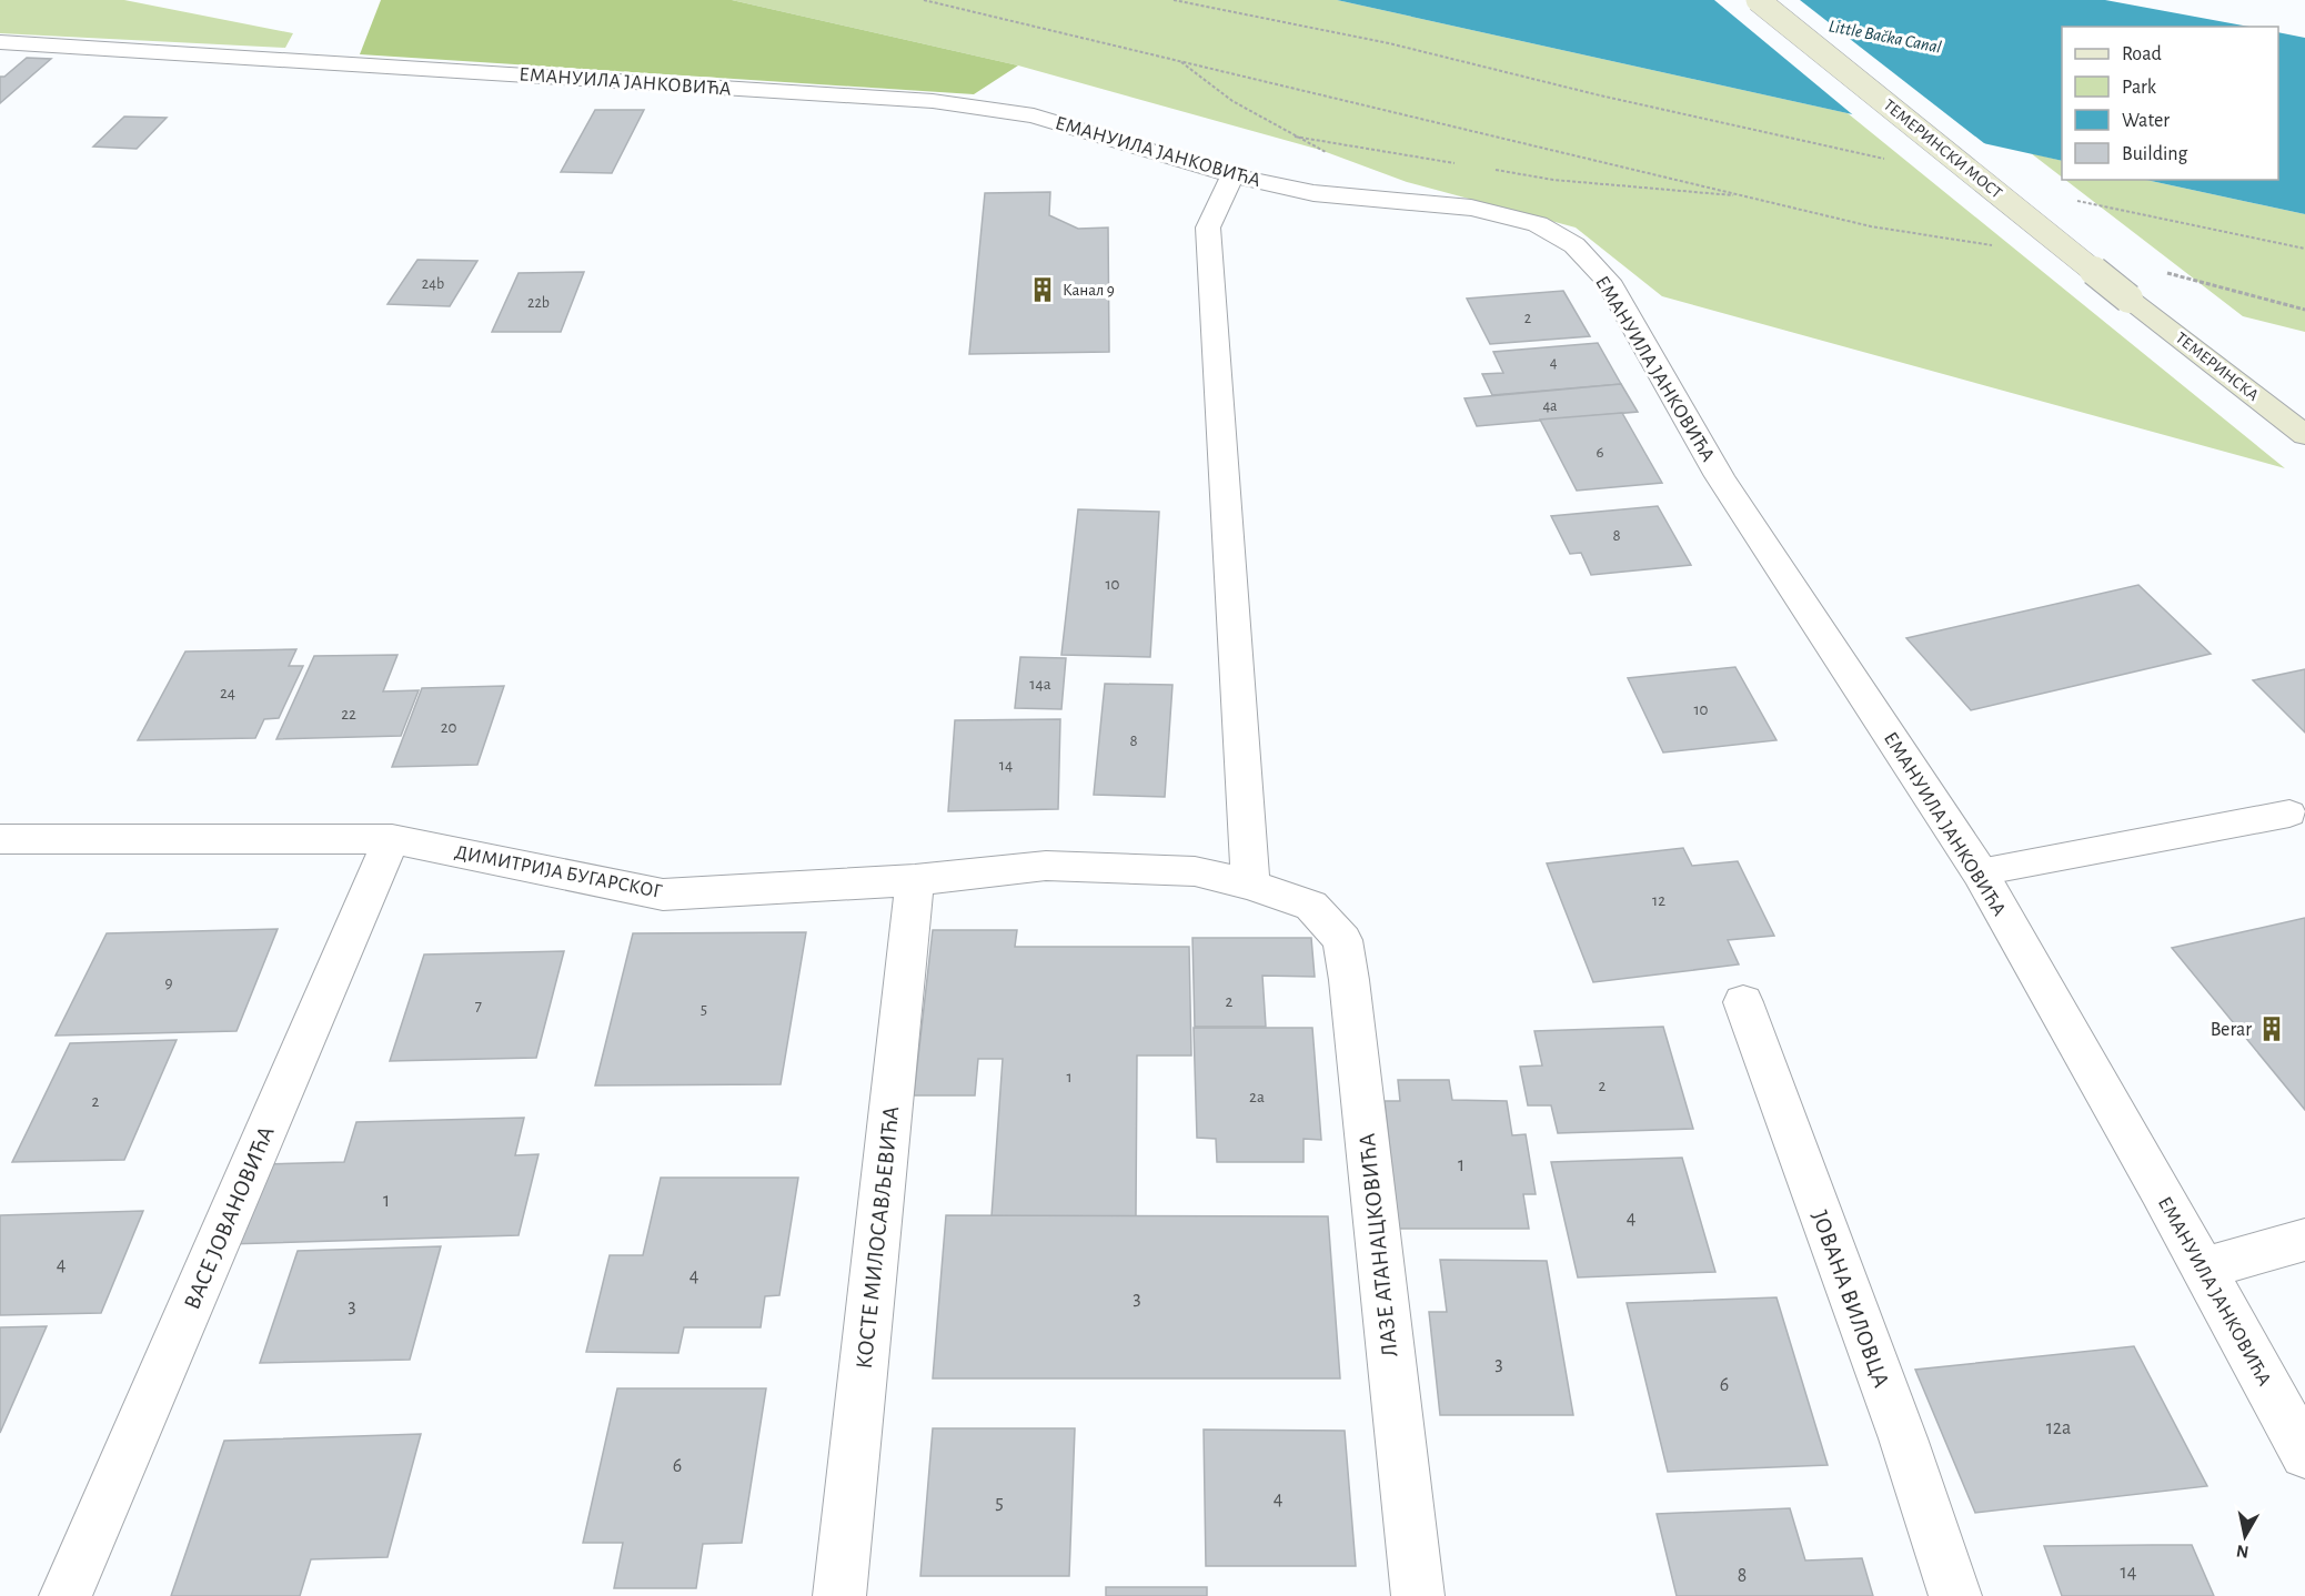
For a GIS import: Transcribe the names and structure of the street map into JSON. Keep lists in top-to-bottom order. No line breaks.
{"streets":{"main road":["ТЕМЕРИНСКИ МОСТ","ТЕМЕРИНСКА"],"street":["ЕМАНУИЛА ЈАНКОВИЋА","ДИМИТРИЈА БУГАРСКОГ","ВАСЕ ЈОВАНОВИЋА","КОСТЕ МИЛОСАВЉЕВИЋА","ЛАЗЕ АТАНАЦКОВИЋА","ЈОВАНА ВИЛОВЦА"]},"crossings":[["ТЕМЕРИНСКИ МОСТ","ТЕМЕРИНСКА"],["ДИМИТРИЈА БУГАРСКОГ","ВАСЕ ЈОВАНОВИЋА"],["ДИМИТРИЈА БУГАРСКОГ","КОСТЕ МИЛОСАВЉЕВИЋА"],["ДИМИТРИЈА БУГАРСКОГ","ЛАЗЕ АТАНАЦКОВИЋА"]],"water":["Little Bačka Canal"],"places":{"building":["Канал 9","Berar"]},"house_numbers":["24b","22b","2","4","4a","6","8","10","14a","24","10","22","20","8","14","12","9","2","7","5","1","2","2a","2","1","1","4","4","4","3","3","3","6","12a","6","4","5","14","8"],"legend":["Road","Park","Water","Building"],"north":"bottom"}
